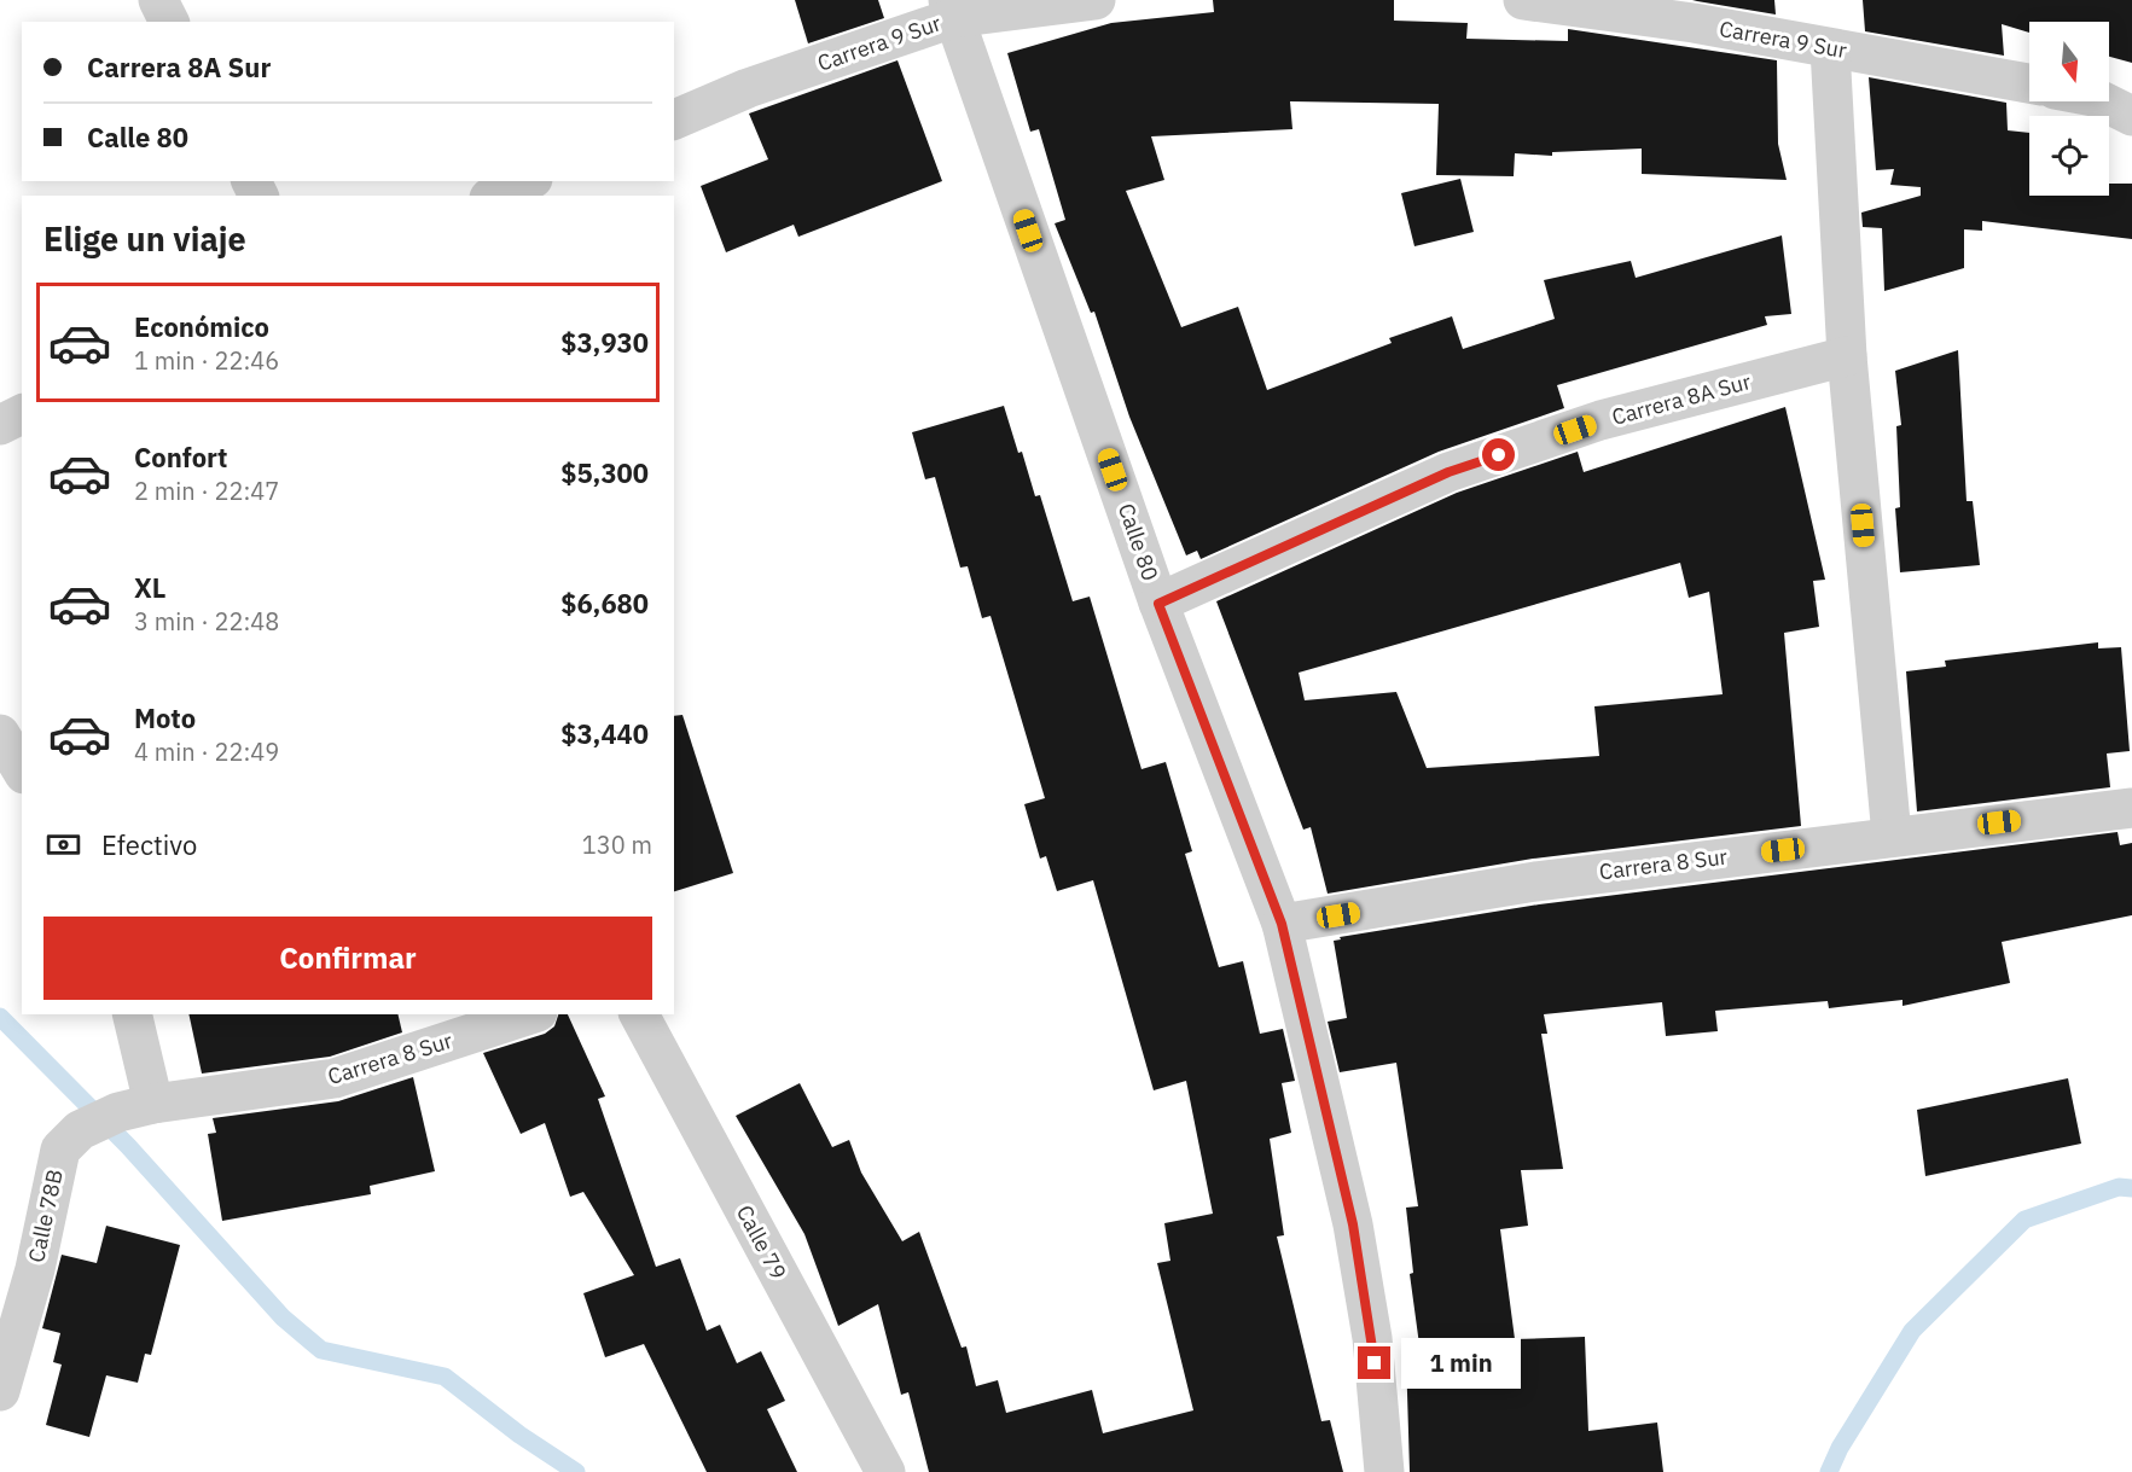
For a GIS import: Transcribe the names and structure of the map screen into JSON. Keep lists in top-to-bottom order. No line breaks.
{"streets":{"street":["Carrera 9 Sur","Carrera 8A Sur","Calle 80","Carrera 8 Sur","Calle 78B","Calle 79"]},"crossings":[["Carrera 9 Sur","Calle 80"],["Carrera 8A Sur","Calle 80"],["Calle 80","Carrera 8 Sur"],["Carrera 8 Sur","Calle 78B"]],"north":"bottom","page":{"banner":["Carrera 8A Sur","Calle 80"],"heading":"Elige un viaje","list":[{"name":"Económico","note":"1 min · 22:46","value":"$3,930"},{"name":"Confort","note":"2 min · 22:47","value":"$5,300"},{"name":"XL","note":"3 min · 22:48","value":"$6,680"},{"name":"Moto","note":"4 min · 22:49","value":"$3,440"}],"pay":["Efectivo","130 m"],"buttons":"Confirmar","bubble":"1 min"}}
